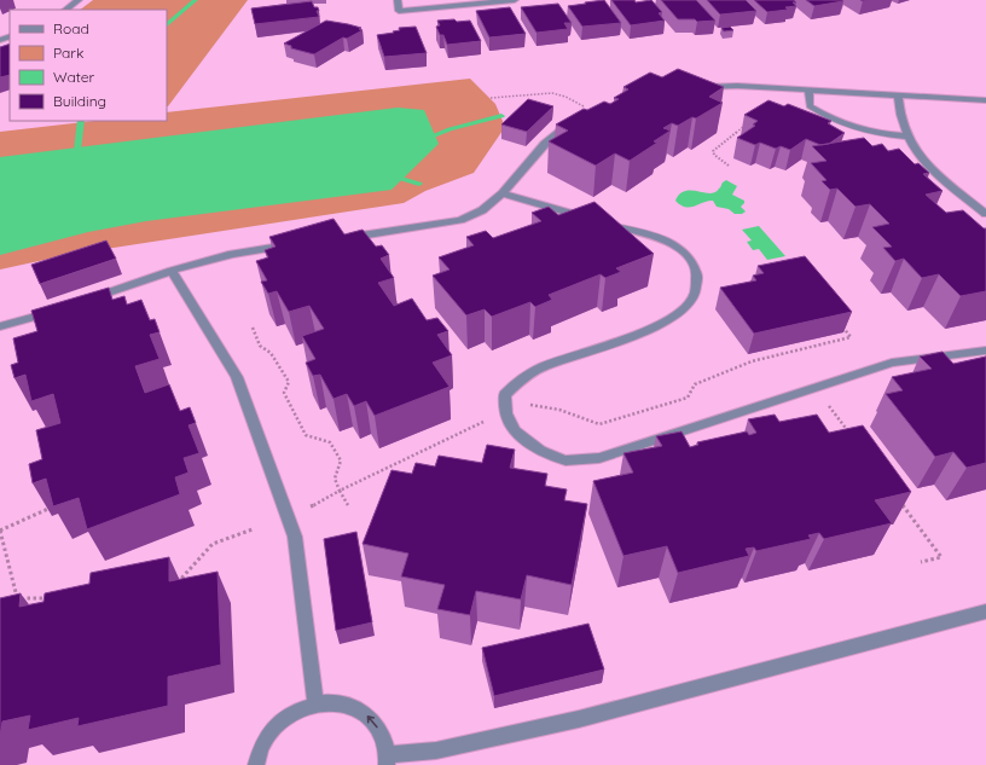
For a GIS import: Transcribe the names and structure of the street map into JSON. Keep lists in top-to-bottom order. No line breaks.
{"legend":["Road","Park","Water","Building"]}
